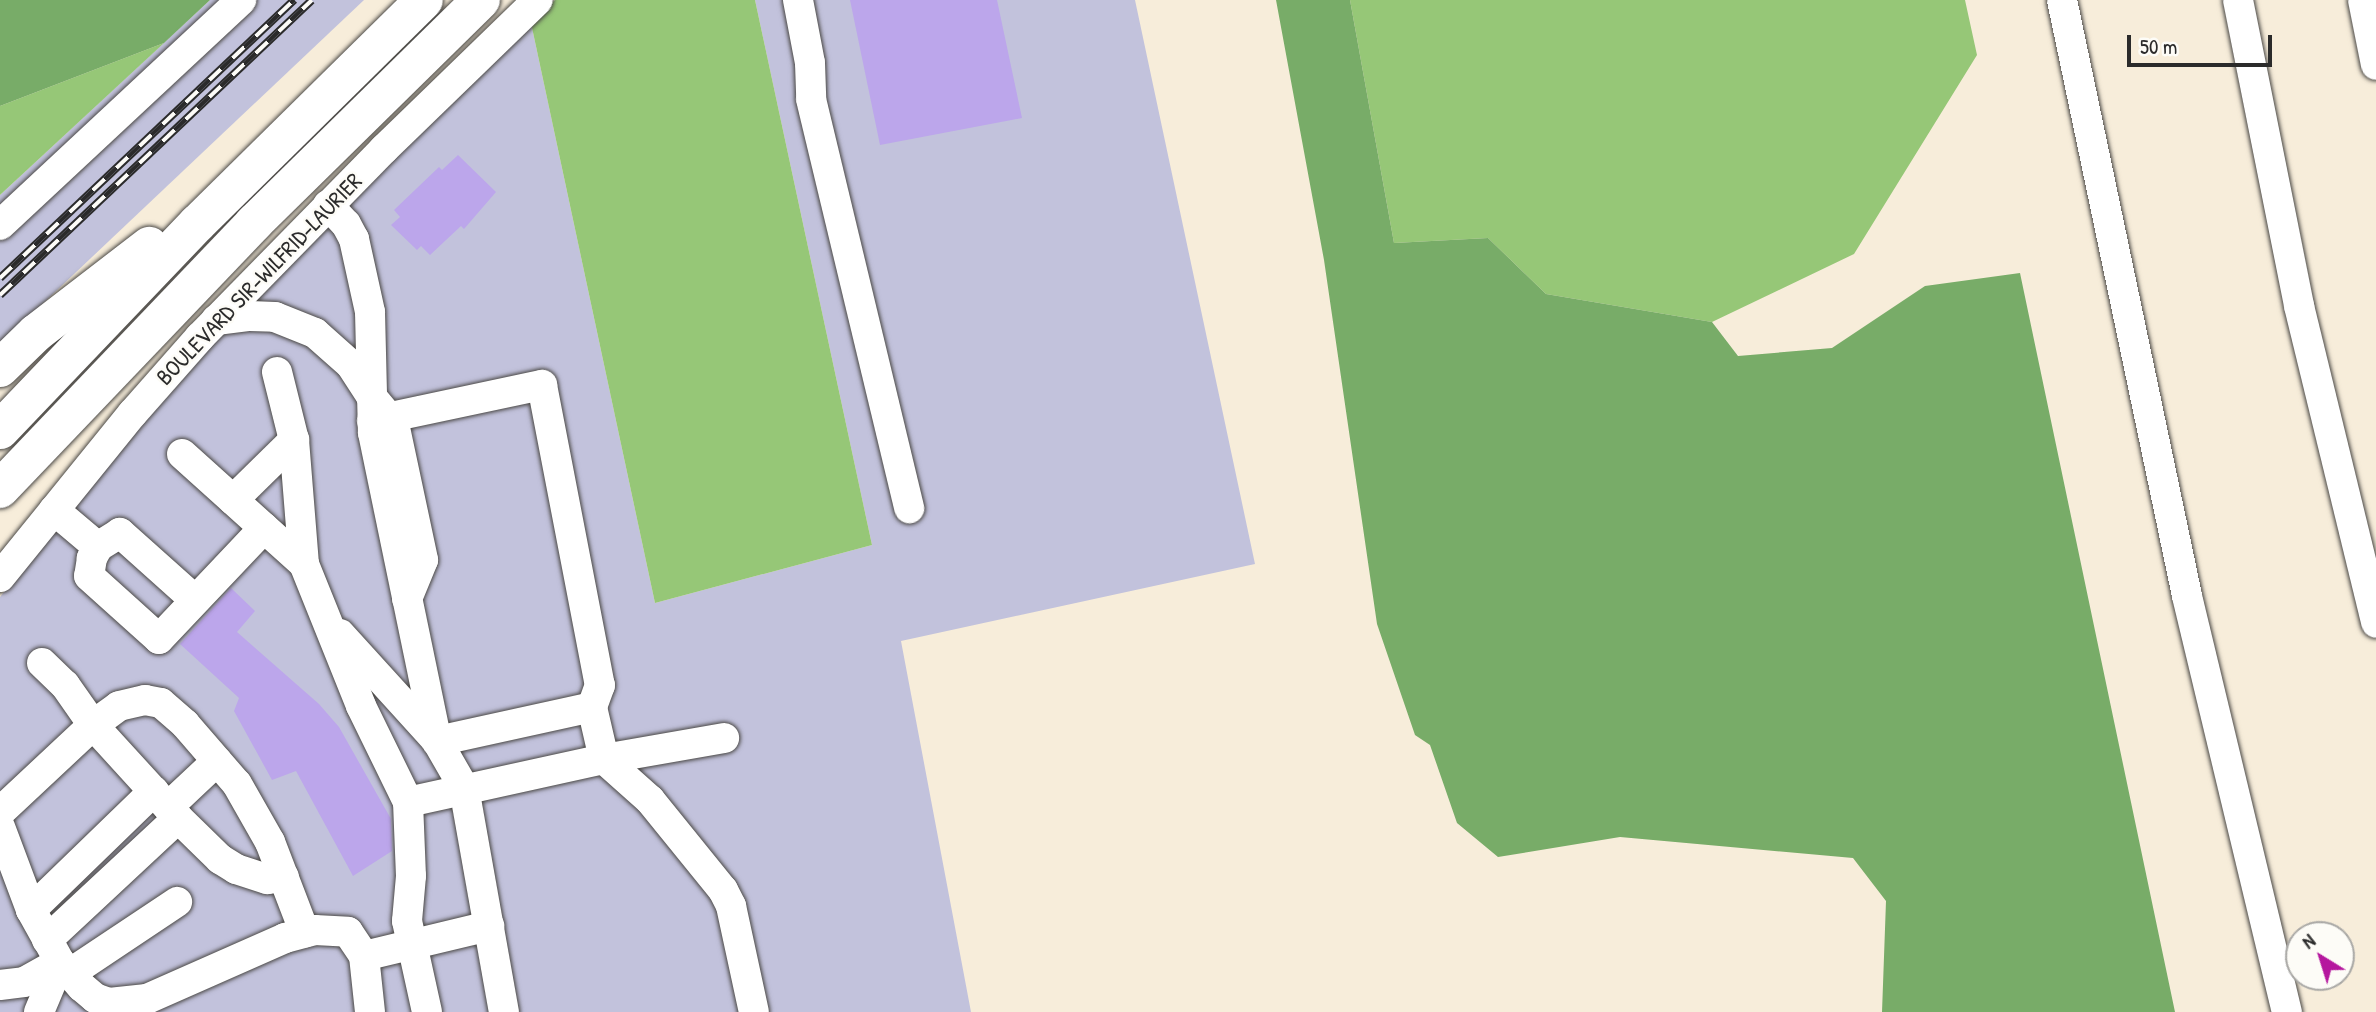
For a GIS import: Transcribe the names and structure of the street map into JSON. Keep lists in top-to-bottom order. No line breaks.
{"streets":{"highway":["BOULEVARD SIR-WILFRID-LAURIER"]},"scale_bar":"50 m","north":"top left"}
